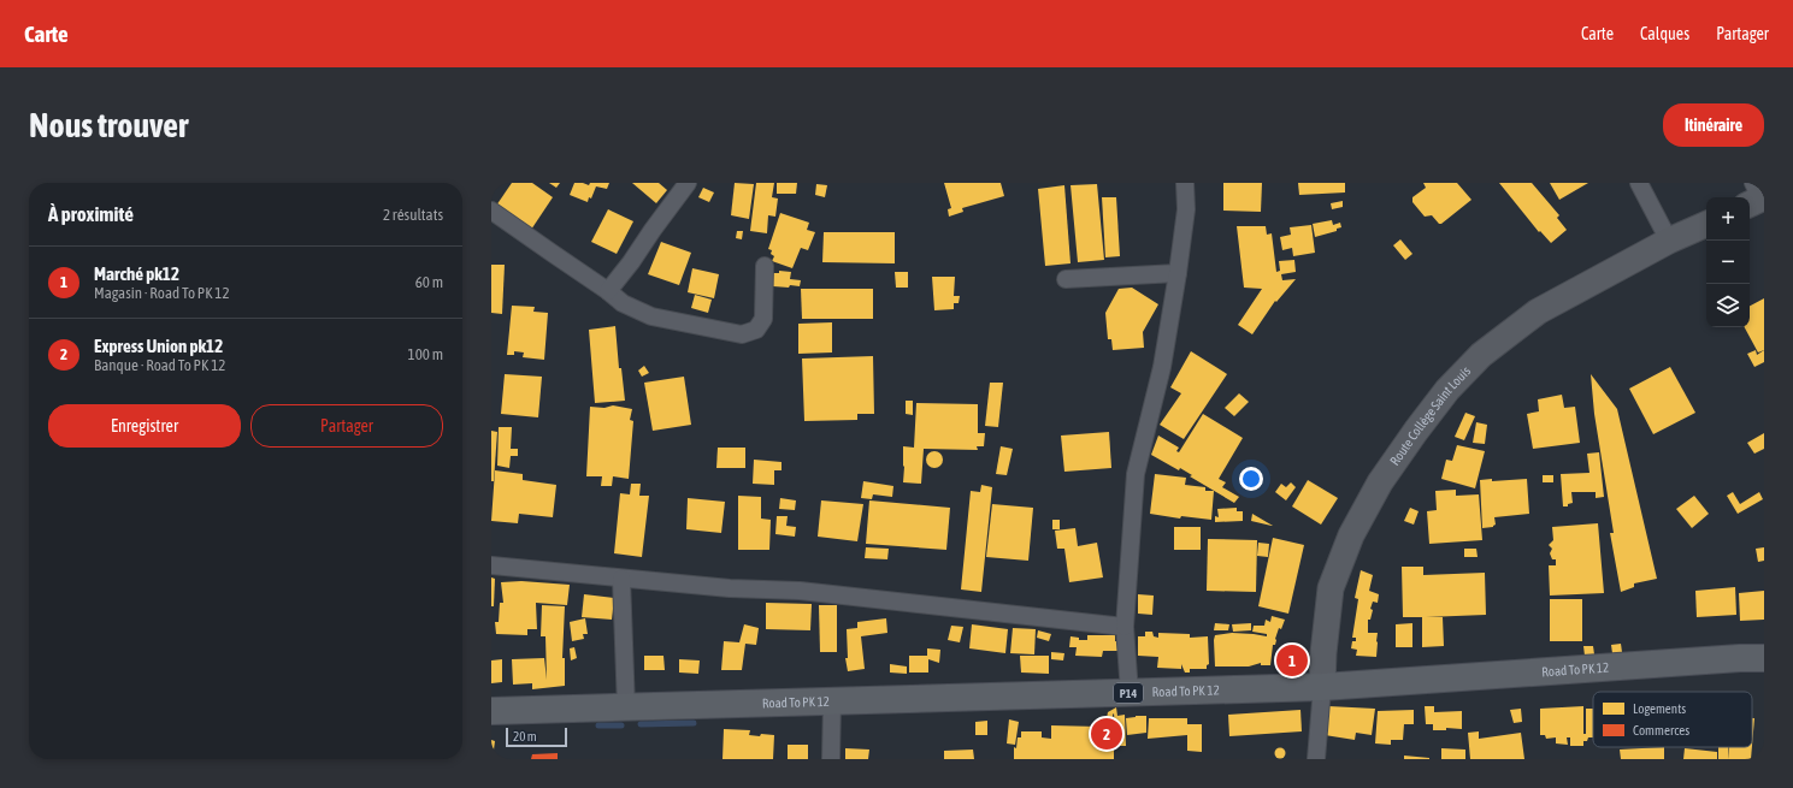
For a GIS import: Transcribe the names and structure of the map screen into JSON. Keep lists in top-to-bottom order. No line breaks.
{"streets":{"main road":["Route Collège Saint Louis","Road To PK 12","P14"]},"crossings":[["Route Collège Saint Louis","Road To PK 12"]],"legend":["Logements","Commerces"],"scale_bar":"20 m","page":{"header":"Carte","nav":["Carte","Calques","Partager"],"buttons":["Itinéraire",["Enregistrer","Partager"]],"title":"Nous trouver","heading":["À proximité","2 résultats"],"map_buttons":["+","−"],"list":[{"mark":"1","name":"Marché pk12","note":"Magasin · Road To PK 12","value":"60 m"},{"mark":"2","name":"Express Union pk12","note":"Banque · Road To PK 12","value":"100 m"}],"pins":["1","2"],"scale":"20 m"}}
